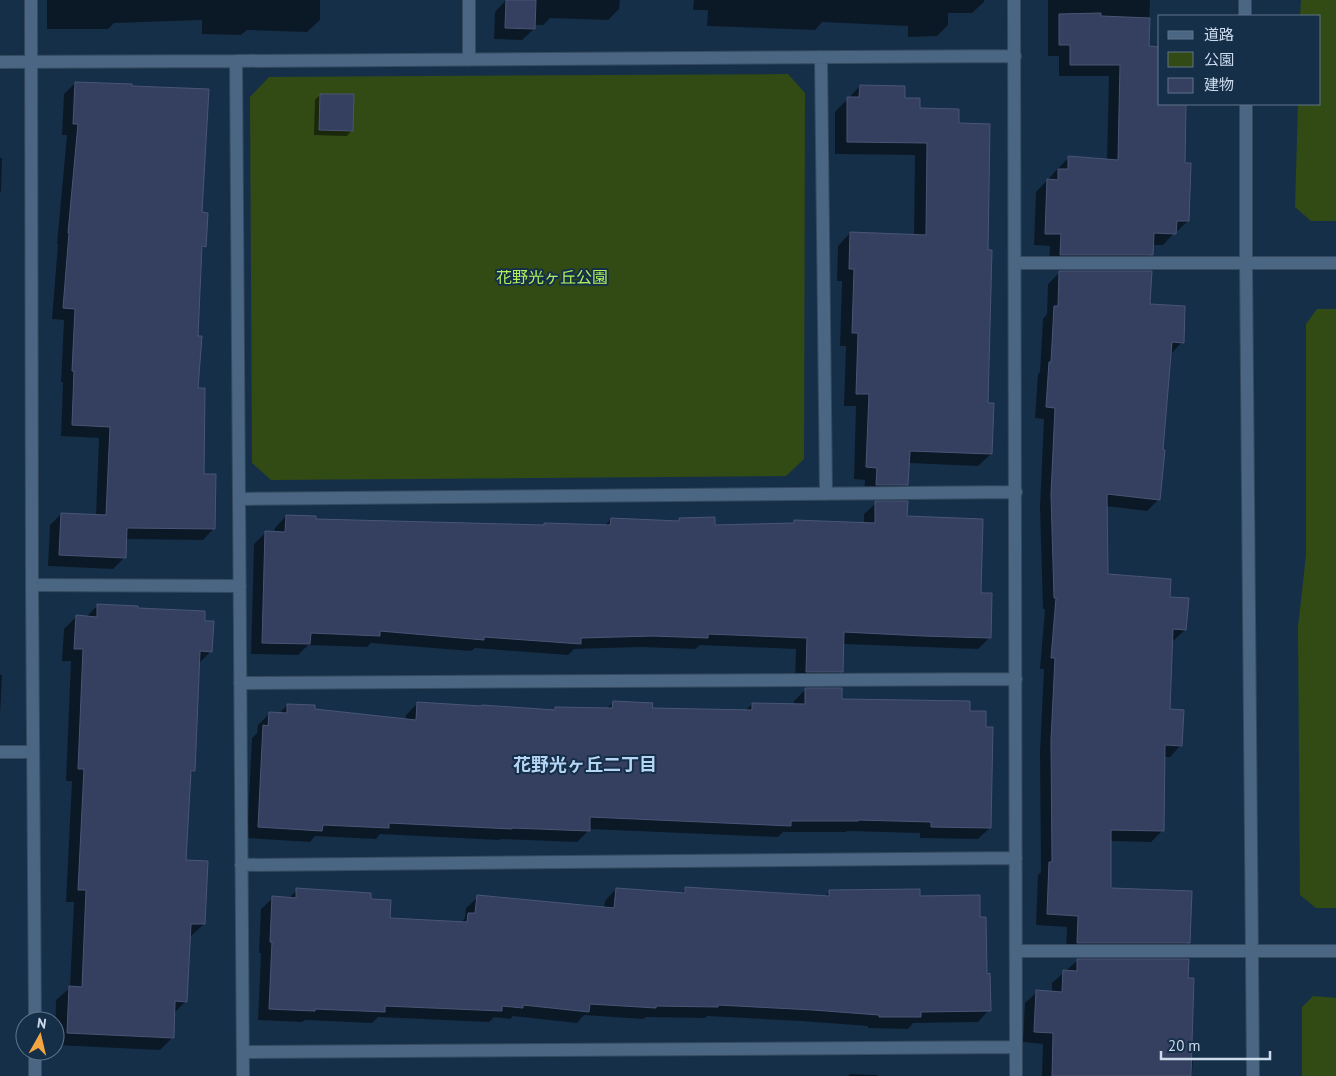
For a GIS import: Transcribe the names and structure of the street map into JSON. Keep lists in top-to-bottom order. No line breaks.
{"districts":["花野光ヶ丘二丁目"],"parks":["花野光ヶ丘公園"],"legend":["道路","公園","建物"],"scale_bar":"20 m","north":"top"}
